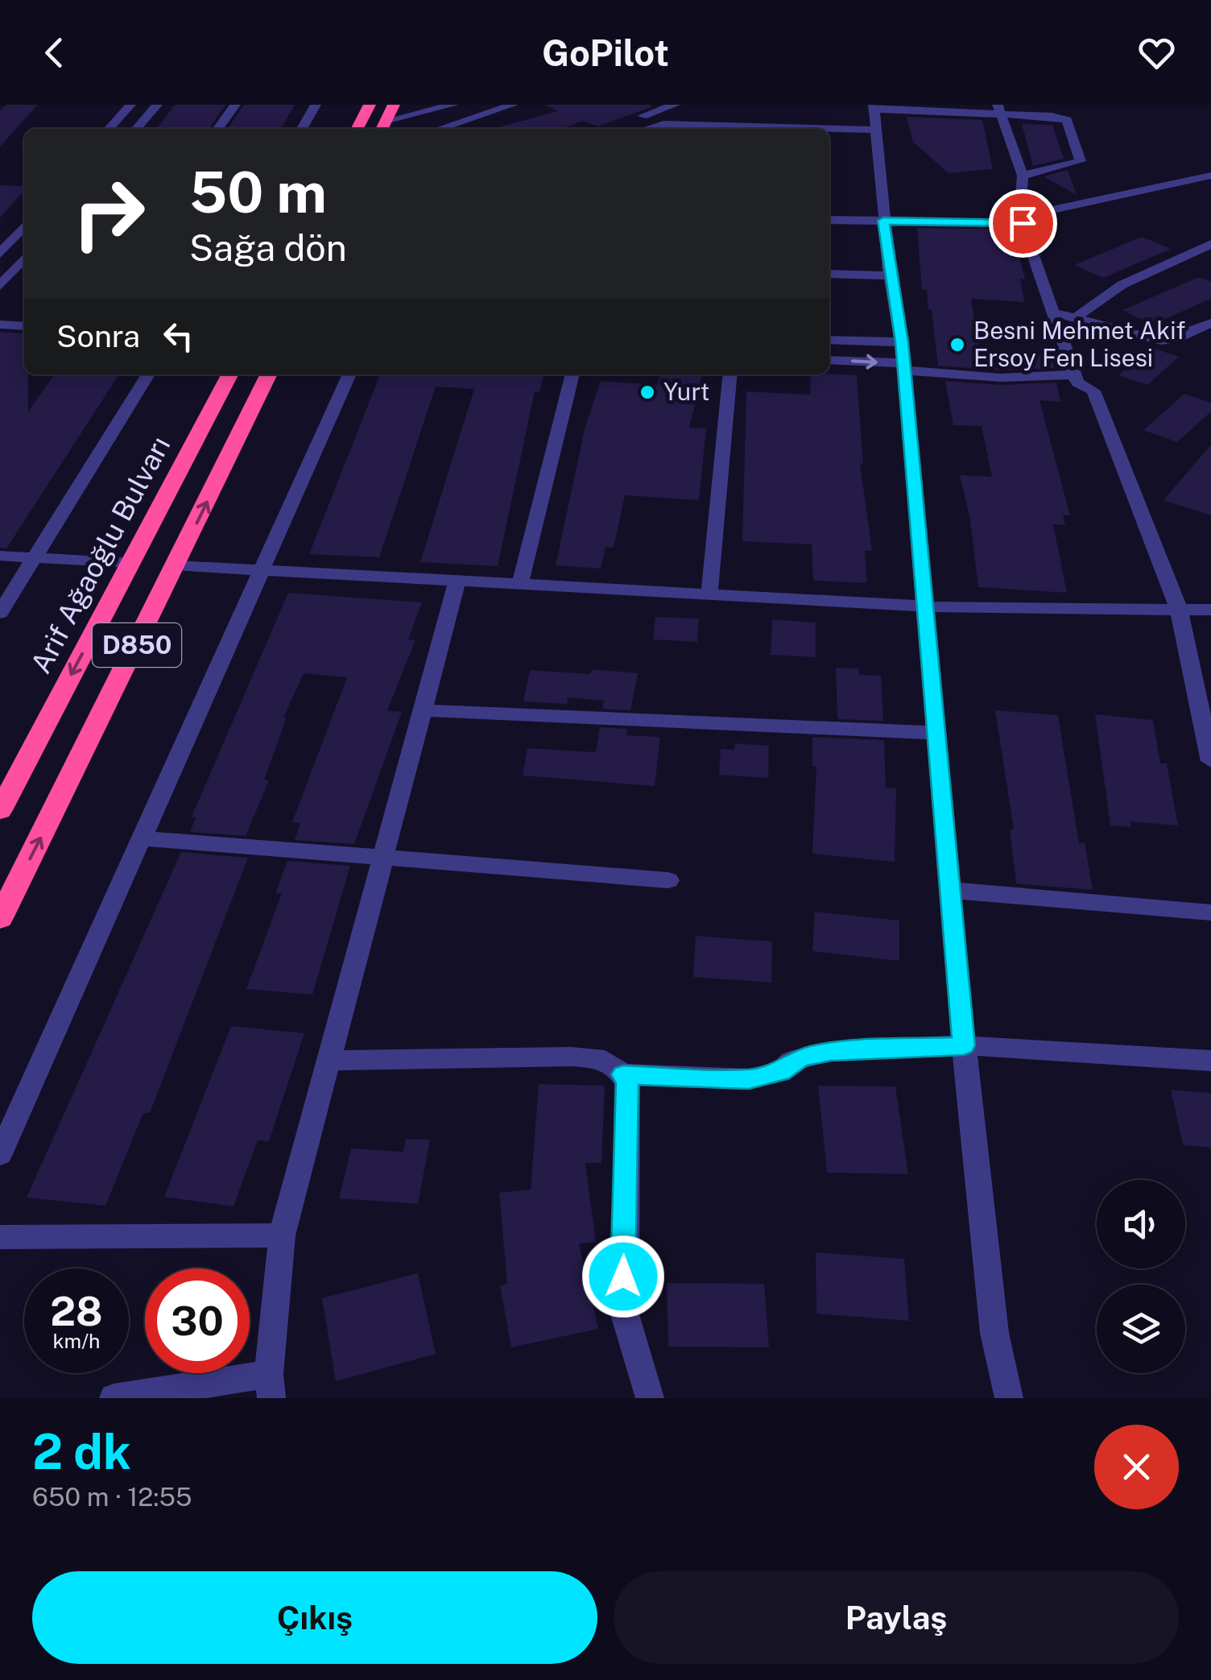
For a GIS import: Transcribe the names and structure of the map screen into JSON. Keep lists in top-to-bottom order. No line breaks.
{"streets":{"highway":["Arif Ağaoğlu Bulvarı","D850"]},"places":["Besni Mehmet Akif Ersoy Fen Lisesi","Yurt"],"page":{"header":"GoPilot","turn":["50 m","Sağa dön"],"then":"Sonra","speed":"28 km/h","limit":"30","heading":["2 dk","650 m · 12:55"],"buttons":["Çıkış","Paylaş"]}}
